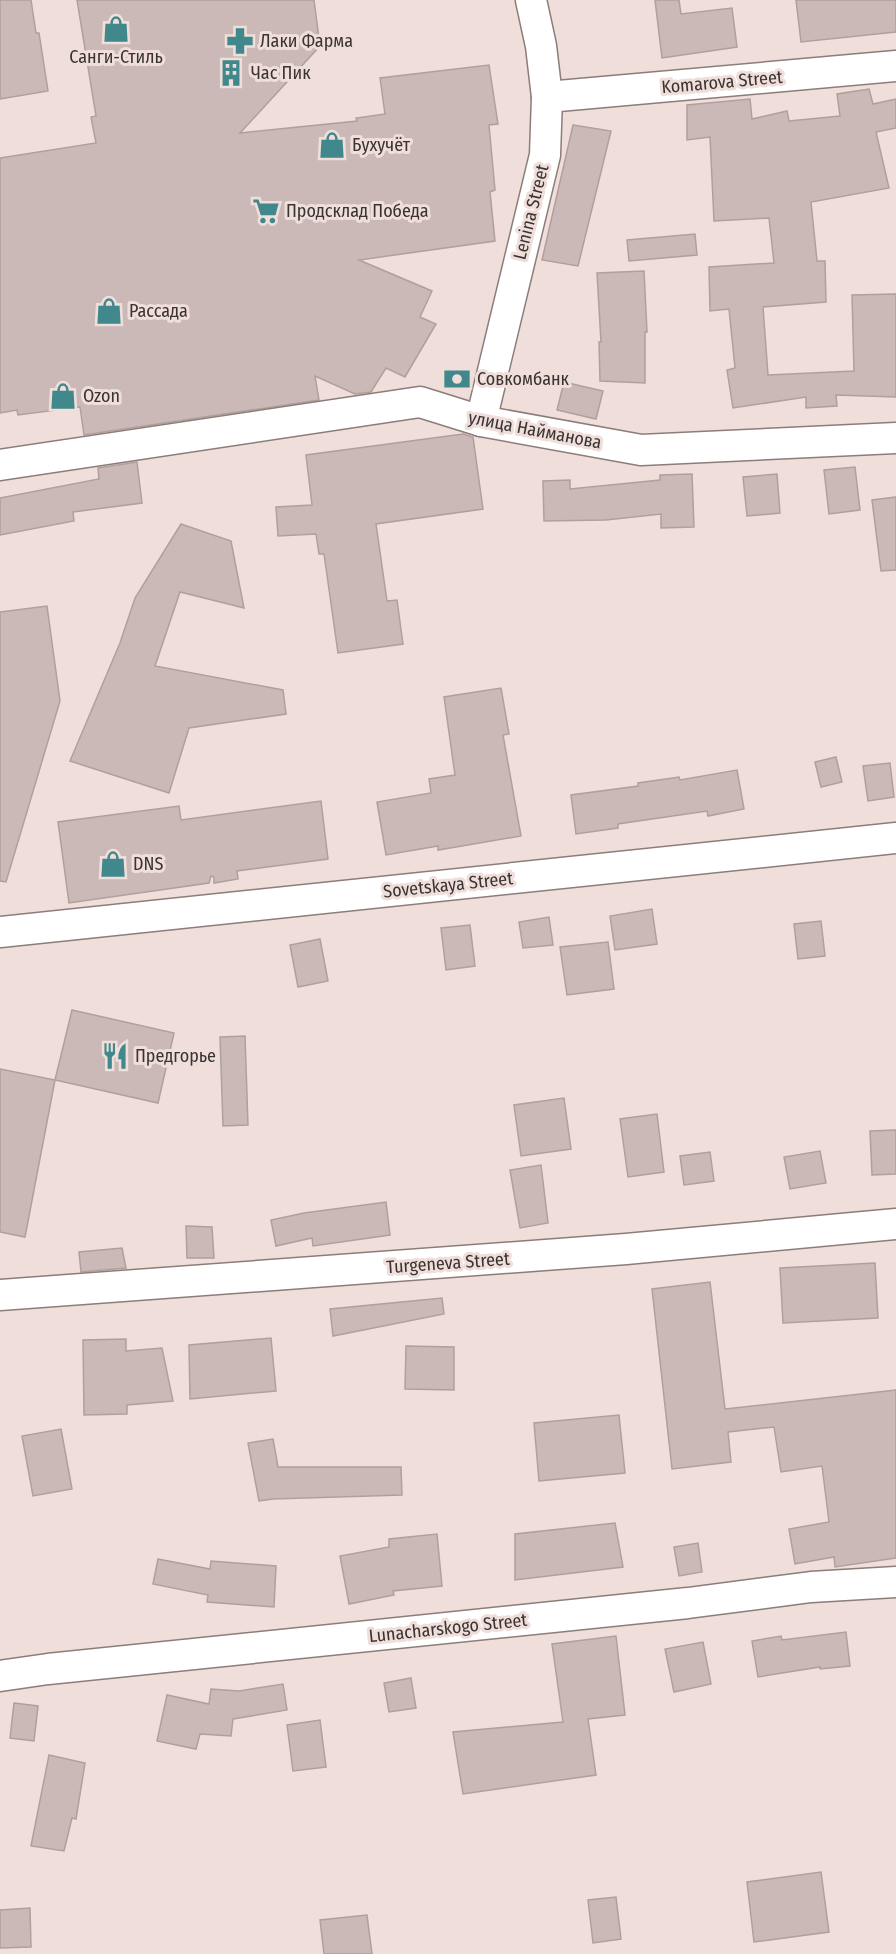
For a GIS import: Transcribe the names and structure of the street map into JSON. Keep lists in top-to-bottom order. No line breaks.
{"streets":{"street":["Komarova Street","Lenina Street","улица Найманова","Sovetskaya Street","Turgeneva Street","Lunacharskogo Street"]},"crossings":[["Komarova Street","Lenina Street"],["Lenina Street","улица Найманова"]],"places":{"shop":["Санги-Стиль","Бухучёт","Рассада","Ozon","DNS"],"pharmacy":["Лаки Фарма"],"building":["Час Пик"],"supermarket":["Продсклад Победа"],"bank":["Совкомбанк"],"restaurant":["Предгорье"]}}
